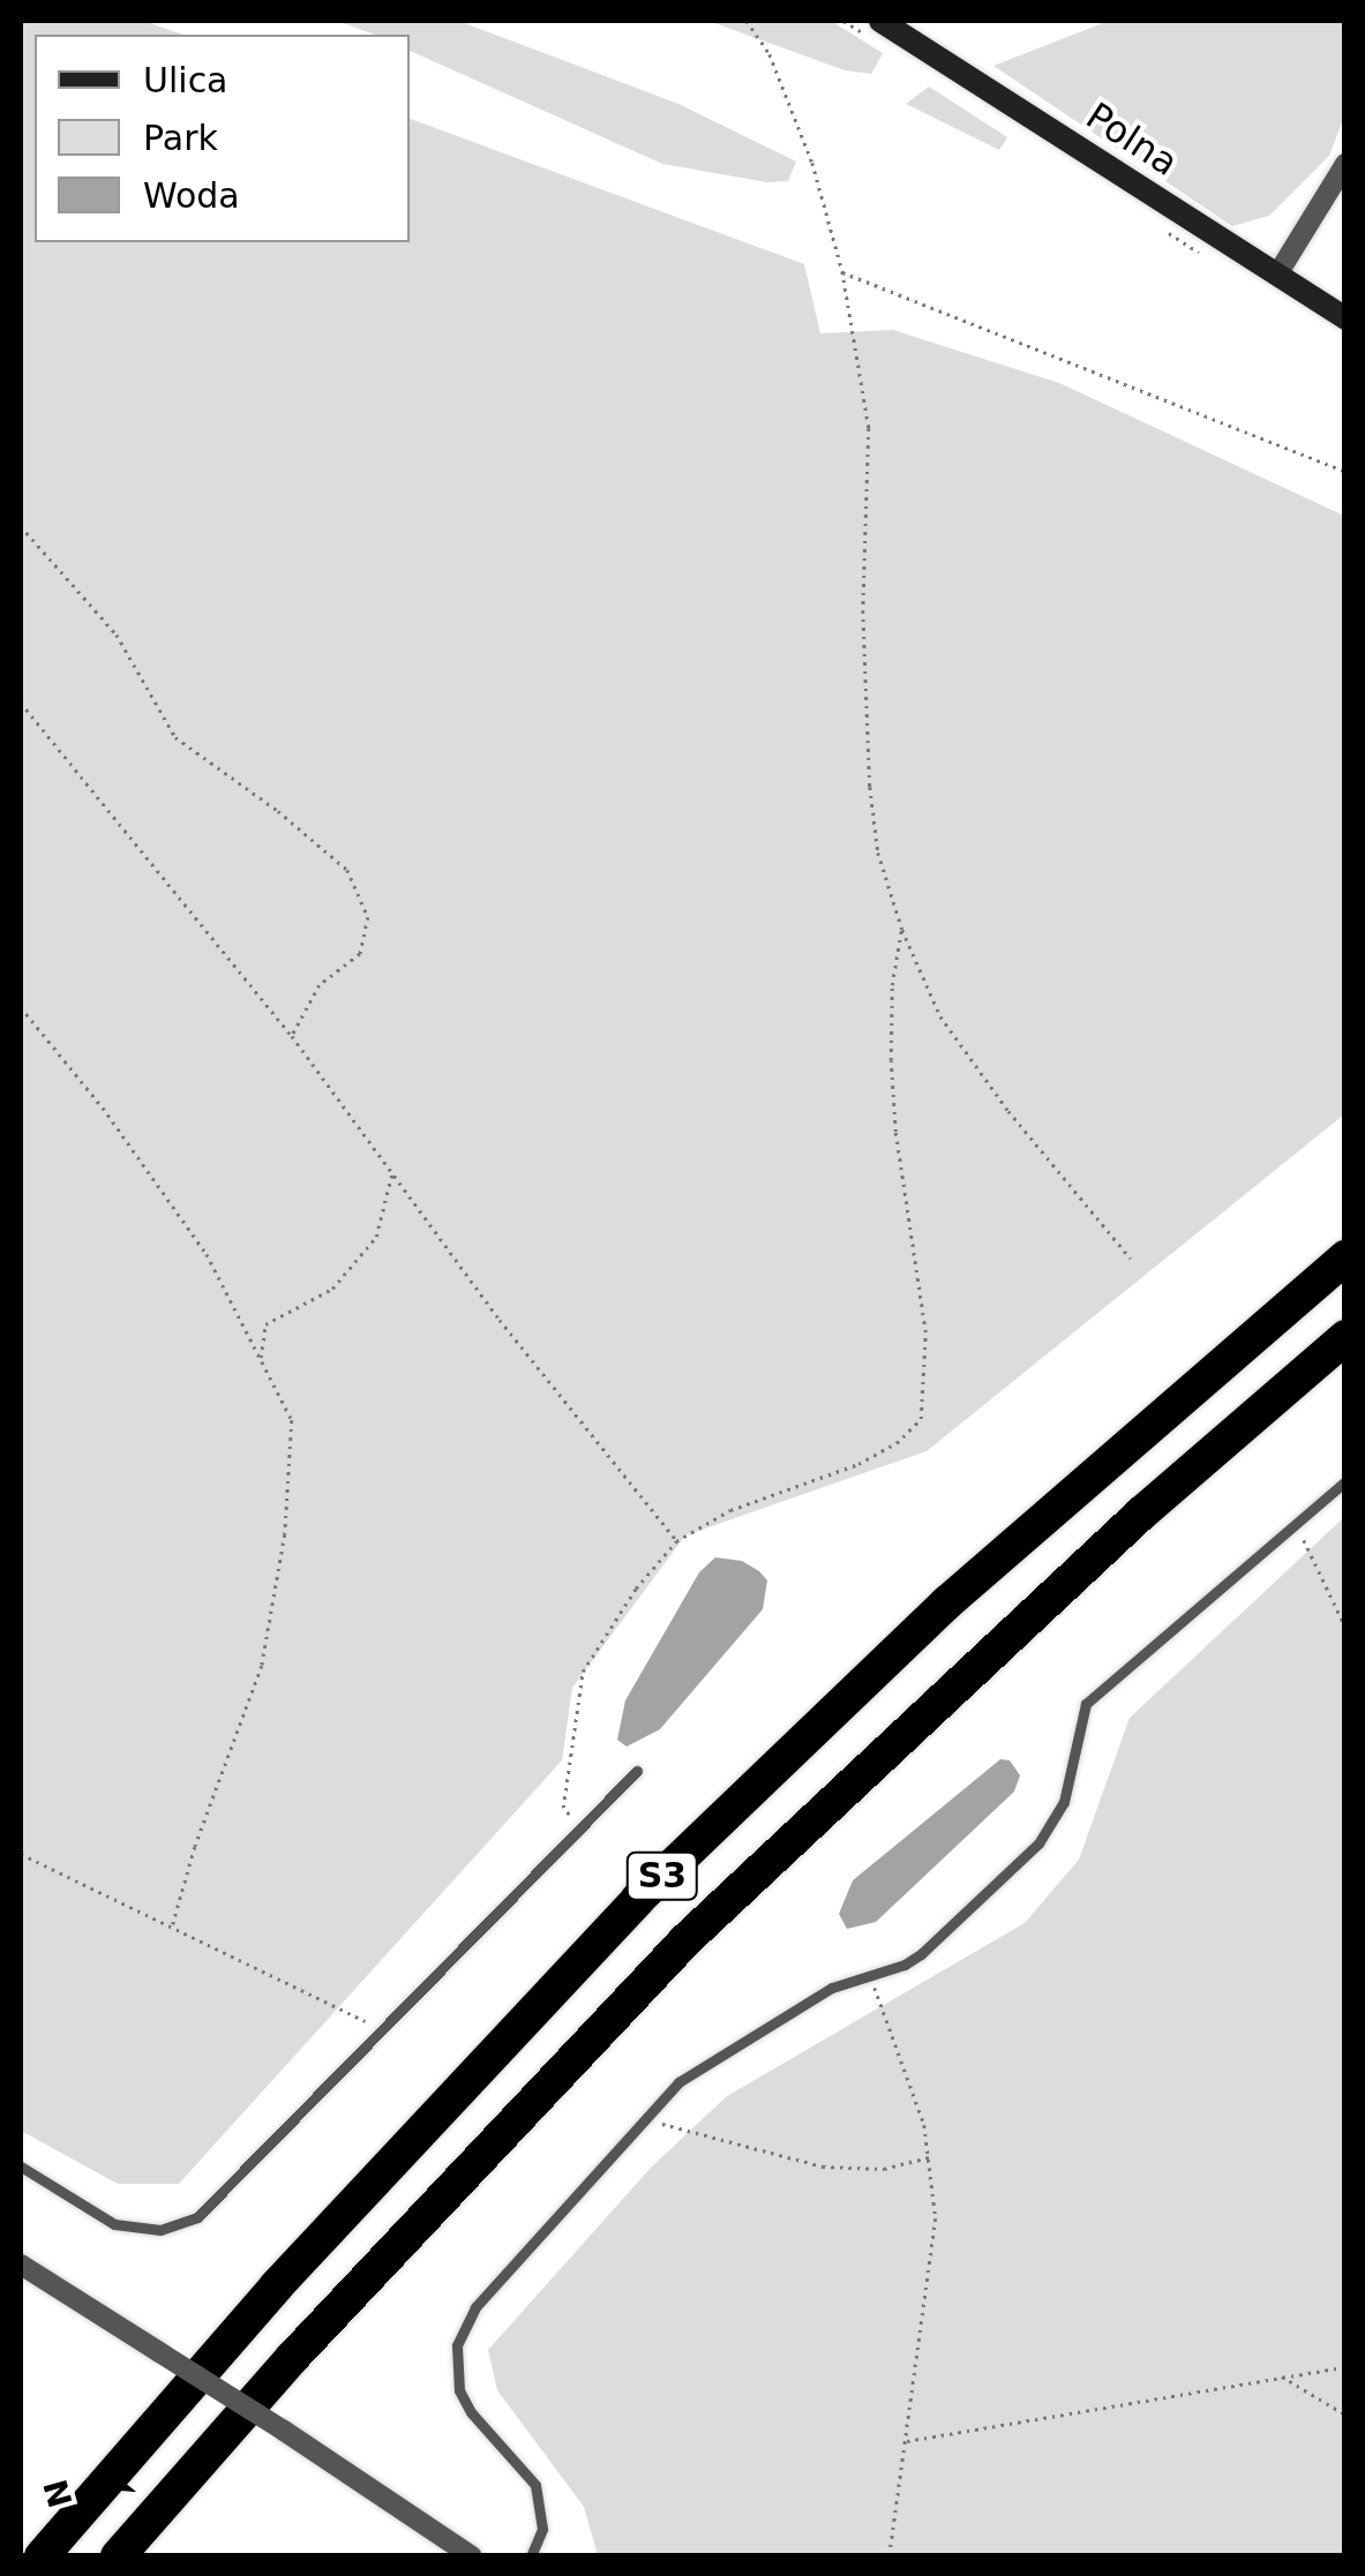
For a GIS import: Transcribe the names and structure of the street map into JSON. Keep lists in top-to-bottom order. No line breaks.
{"streets":{"highway":["S3"],"street":["Polna"]},"legend":["Ulica","Park","Woda"],"north":"left"}
